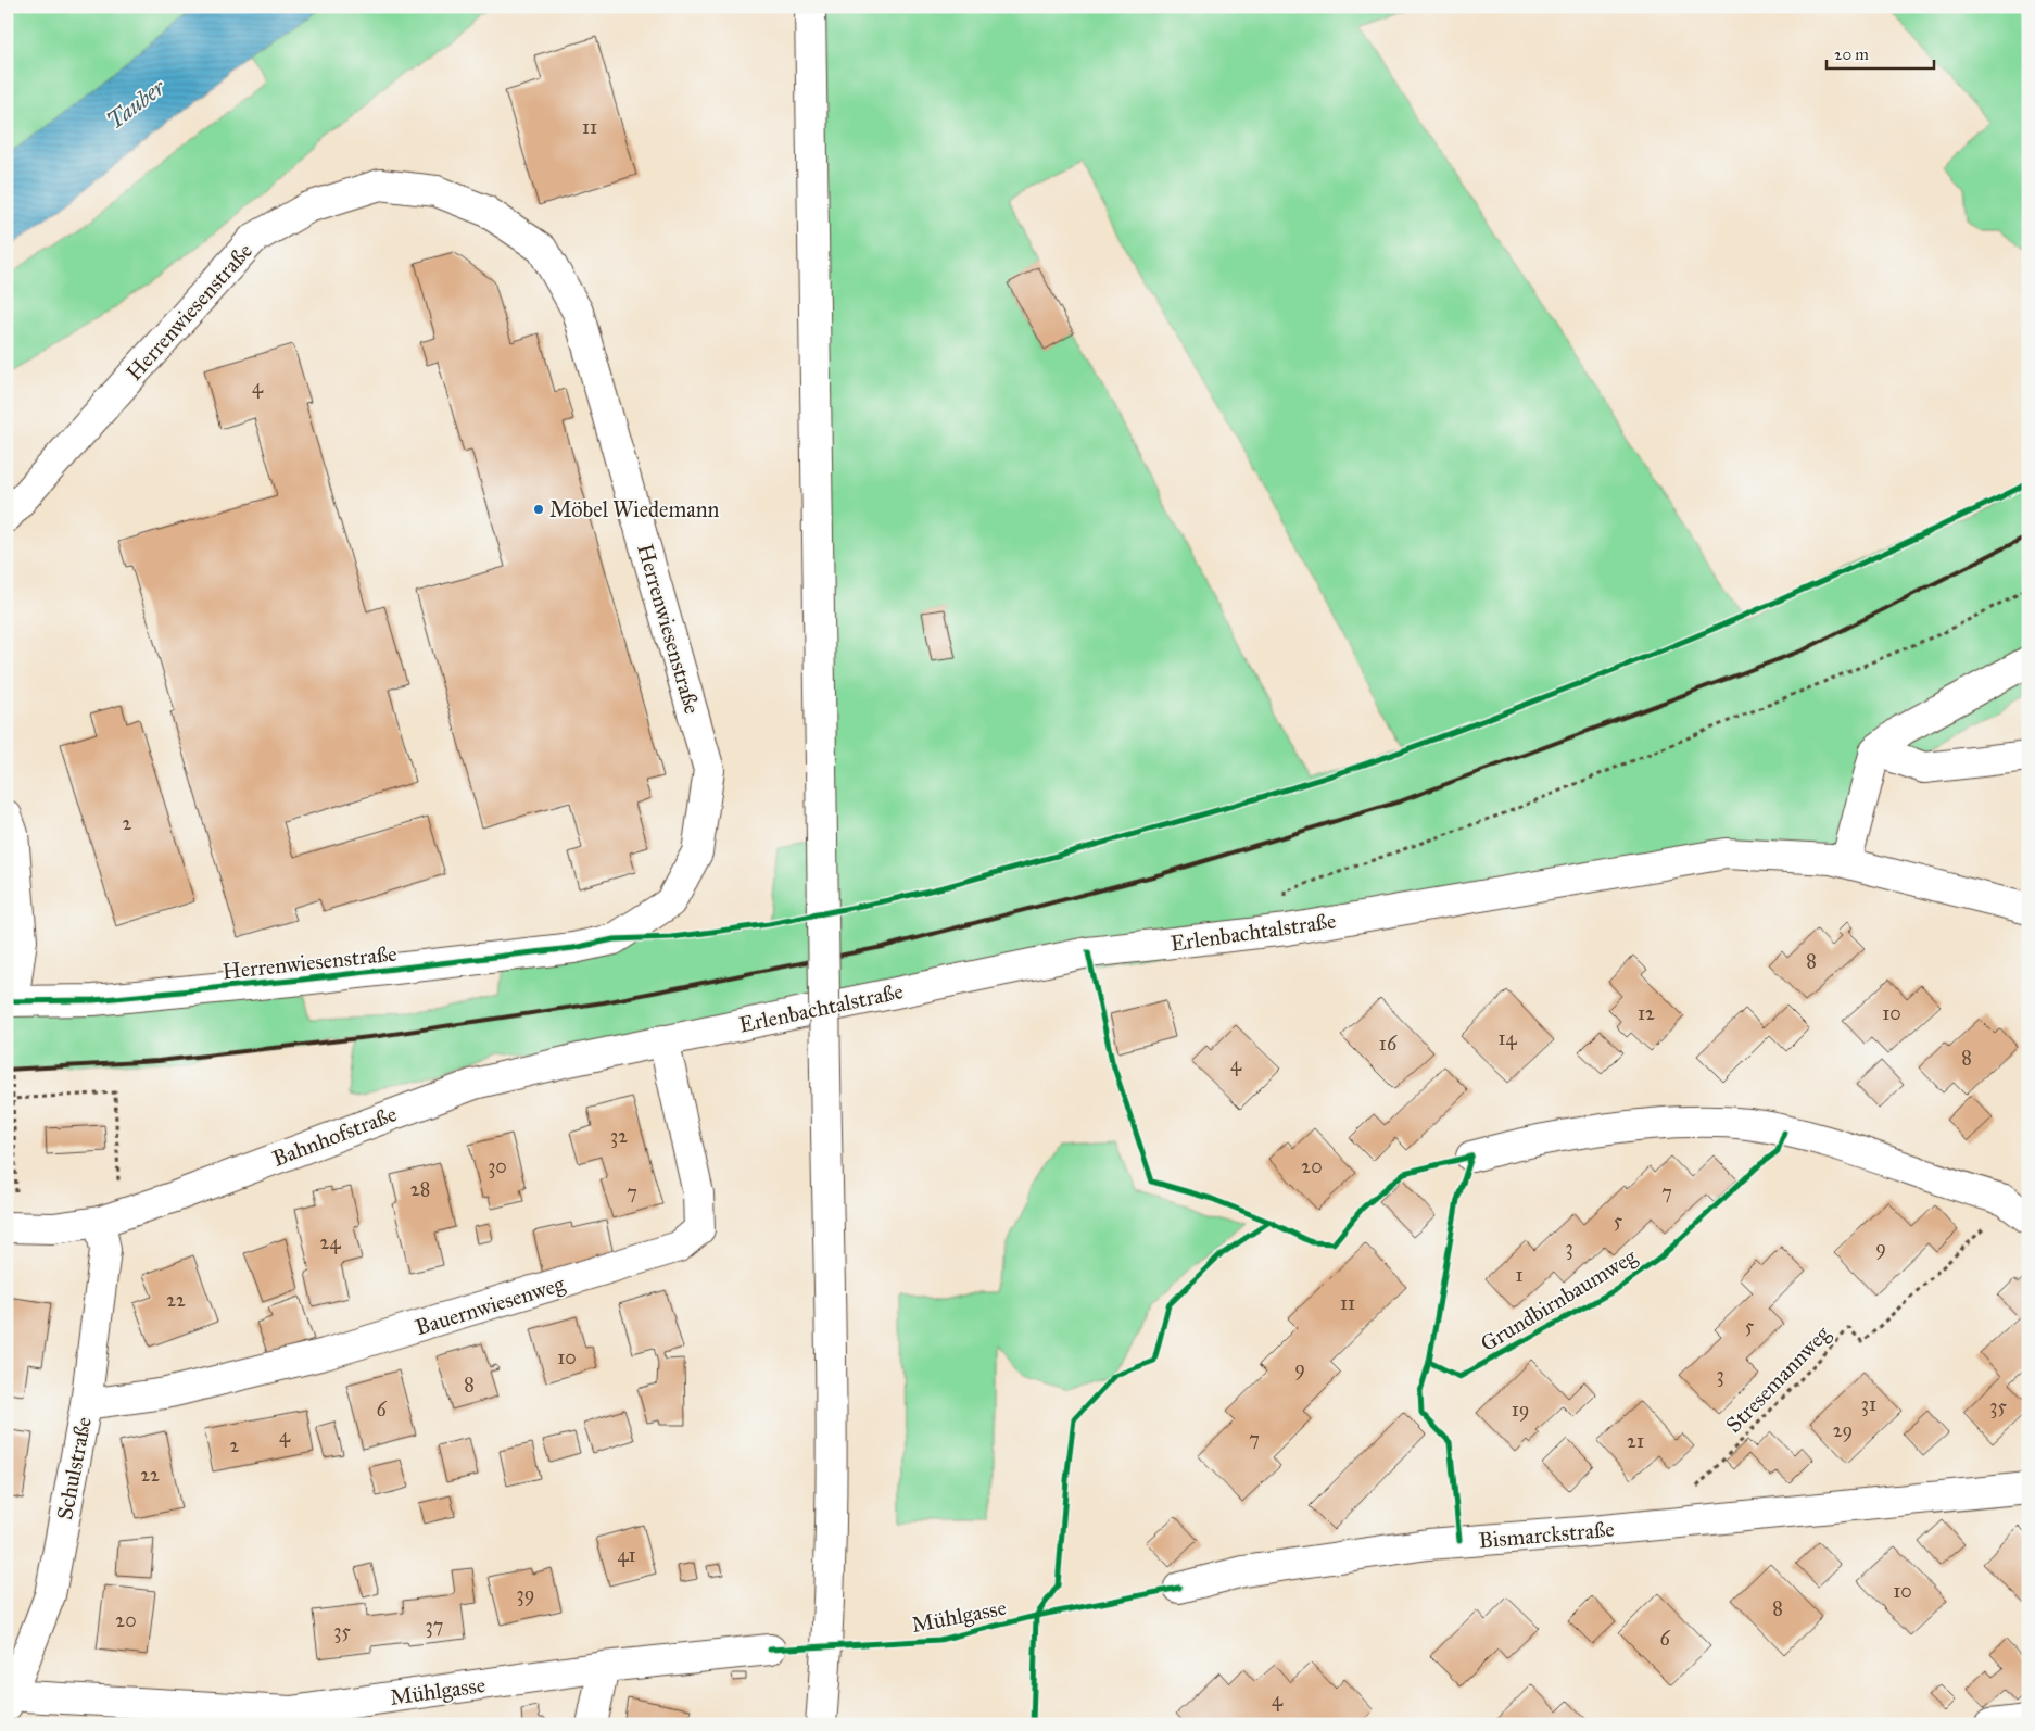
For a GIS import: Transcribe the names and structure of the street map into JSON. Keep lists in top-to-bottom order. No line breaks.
{"streets":{"street":["Herrenwiesenstraße","Erlenbachtalstraße","Bahnhofstraße","Bauernwiesenweg","Schulstraße","Bismarckstraße","Mühlgasse"],"path":["Stresemannweg"],"cycle path":["Grundbirnbaumweg"]},"crossings":[["Erlenbachtalstraße","Bahnhofstraße"],["Erlenbachtalstraße","Bauernwiesenweg"],["Bahnhofstraße","Bauernwiesenweg"],["Bahnhofstraße","Schulstraße"],["Bauernwiesenweg","Schulstraße"],["Stresemannweg","Bismarckstraße"],["Schulstraße","Mühlgasse"]],"water":["Tauber"],"places":["Möbel Wiedemann"],"house_numbers":["11","4","2","8","12","10","14","16","8","4","32","30","20","28","7","7","5","24","3","9","1","22","11","5","10","9","3","8","31","35","6","19","29","4","7","21","2","22","41","10","39","8","20","37","35","6","4"],"scale_bar":"20 m"}
